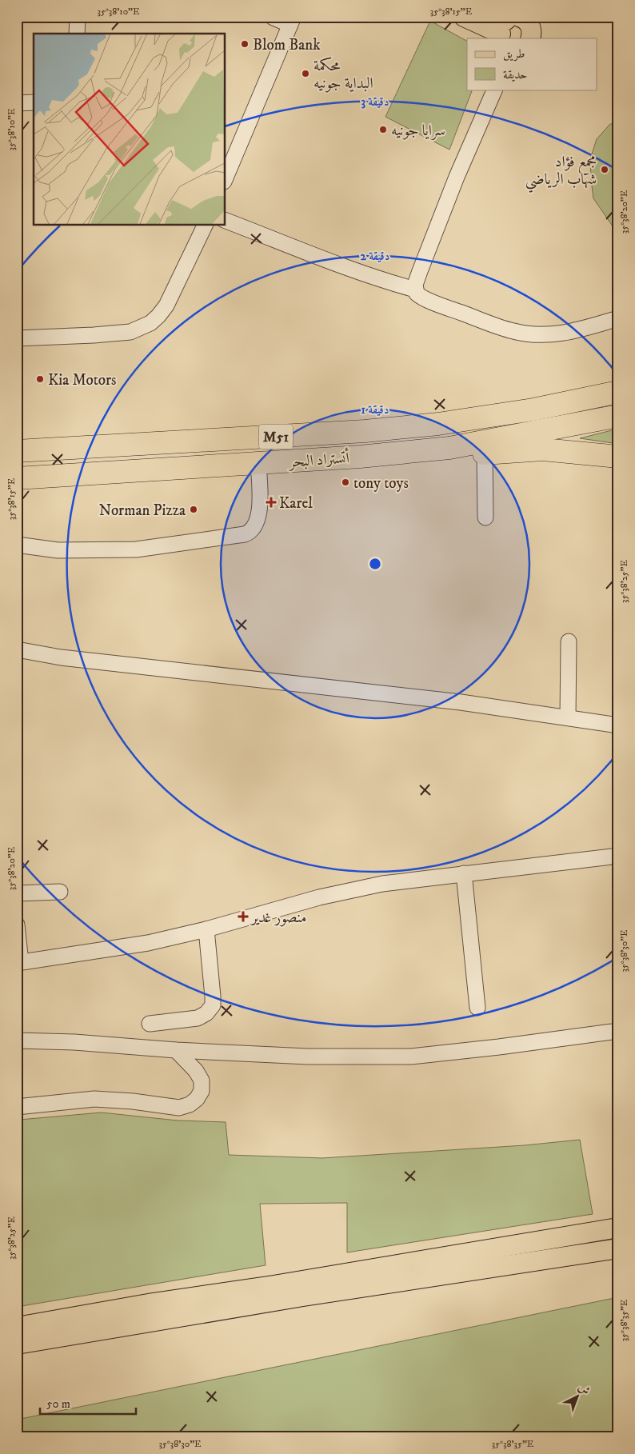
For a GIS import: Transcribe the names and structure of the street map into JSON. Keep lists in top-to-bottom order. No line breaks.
{"streets":{"highway":["M51","أتستراد البحر"]},"places":{"other":["Blom Bank","محكمة البداية جونيه","سرايا جونيه","مجمع فؤاد شهاب الرياضي","Kia Motors","tony toys","Norman Pizza"],"health":["Karel","منصور غدير"]},"legend":["طريق","حديقة"],"scale_bar":"50 m","north":"top right","coordinates":["35°38'10\"E","35°38'15\"E","35°38'20\"E","35°38'25\"E","35°38'30\"E","35°38'35\"E"],"rings":["3 دقيقة","2 دقيقة","1 دقيقة"]}
